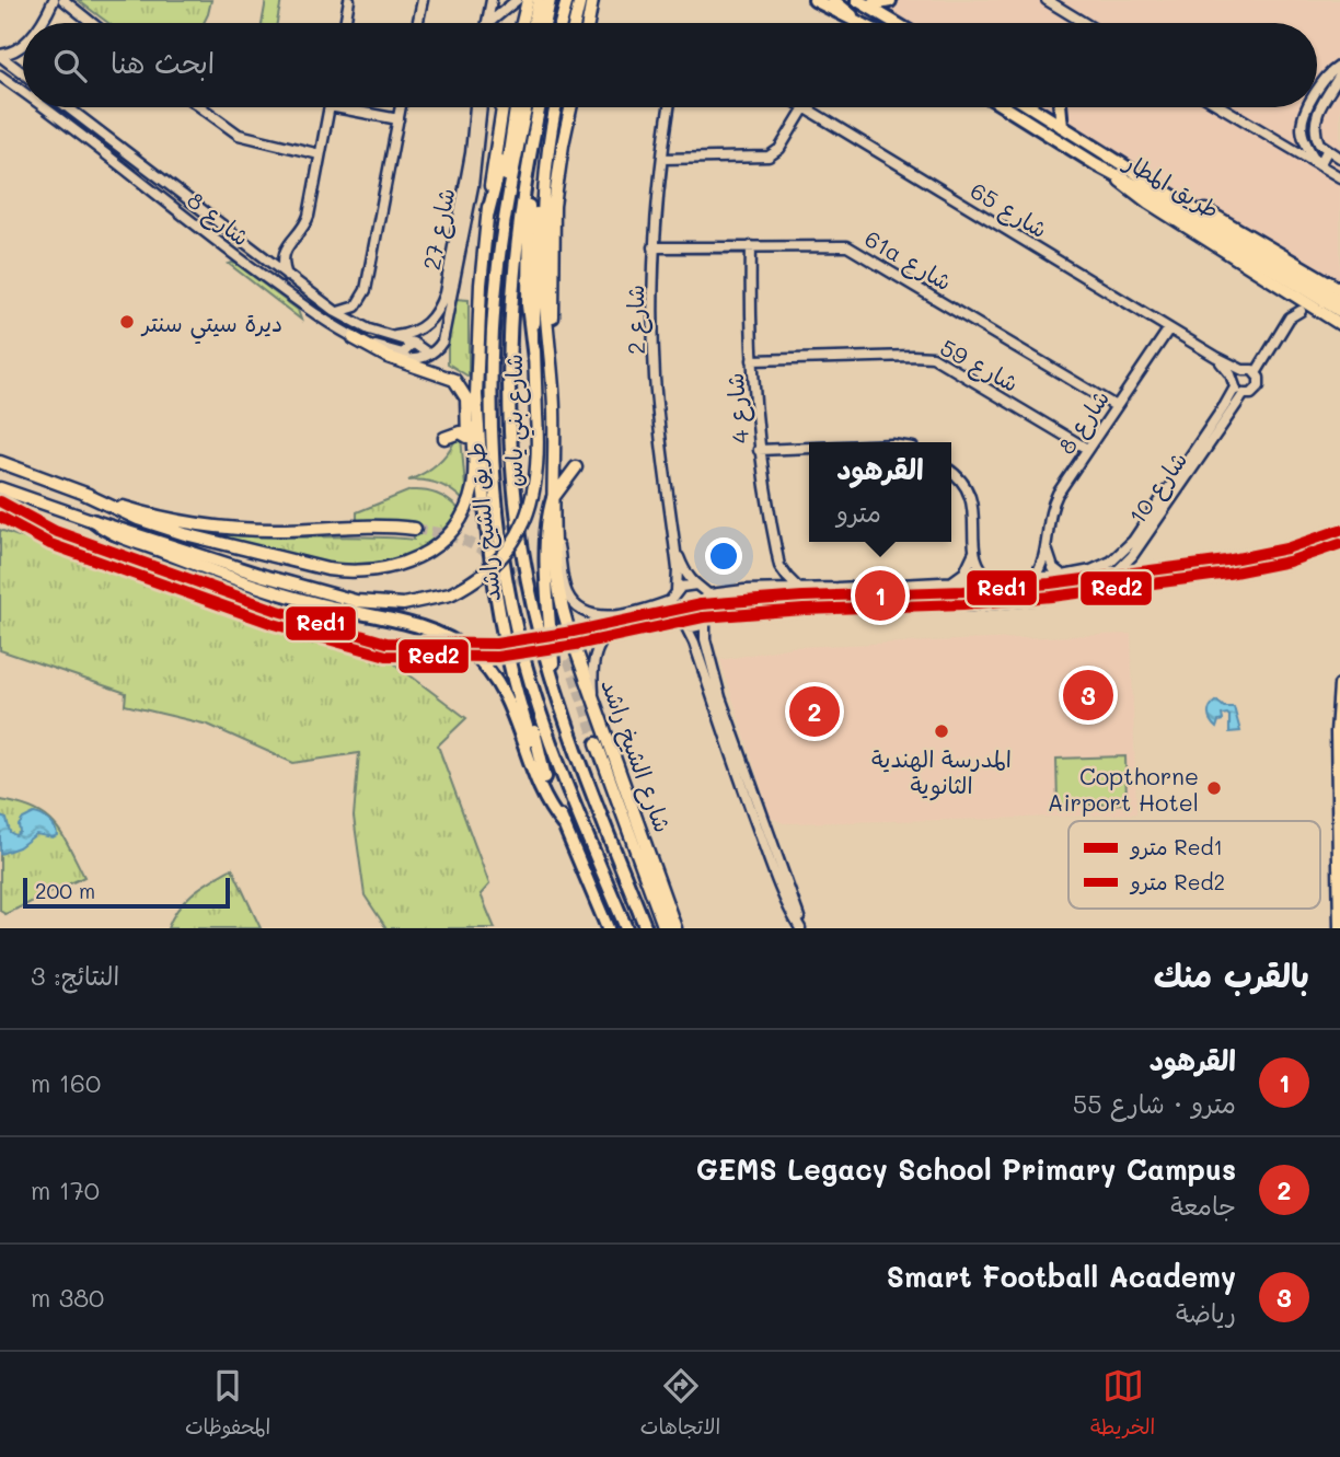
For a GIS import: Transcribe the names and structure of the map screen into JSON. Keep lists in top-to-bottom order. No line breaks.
{"streets":{"highway":["طريق المطار","طريق الشيخ راشد"],"main road":["شارع بني ياس","شارع الشيخ راشد"],"street":["شارع 65","شارع 8","شارع 27","61a شارع","شارع 2","شارع 59","شارع 4","شارع 10"]},"crossings":[["شارع 65","شارع 8"],["شارع 65","شارع 10"],["شارع 8","شارع 27"],["شارع 8","61a شارع"],["شارع 8","شارع 59"],["61a شارع","شارع 2"],["61a شارع","شارع 4"],["شارع 59","شارع 4"],["شارع بني ياس","شارع الشيخ راشد"]],"places":["ديرة سيتي سنتر","المدرسة الهندية الثانوية","Copthorne Airport Hotel"],"lines":["metro line Red1","metro line Red2"],"legend":["مترو Red1","مترو Red2"],"scale_bar":"200 m","page":{"search":"ابحث هنا","popup":["القرهود","مترو"],"pins":["1","3","2"],"scale":"200 m","heading":["بالقرب منك","النتائج: 3"],"list":[{"mark":"1","name":"القرهود","note":"مترو · شارع 55","value":"160 m"},{"mark":"2","name":"GEMS Legacy School Primary Campus","note":"جامعة","value":"170 m"},{"mark":"3","name":"Smart Football Academy","note":"رياضة","value":"380 m"}],"nav":["الخريطة","الاتجاهات","المحفوظات"]}}
